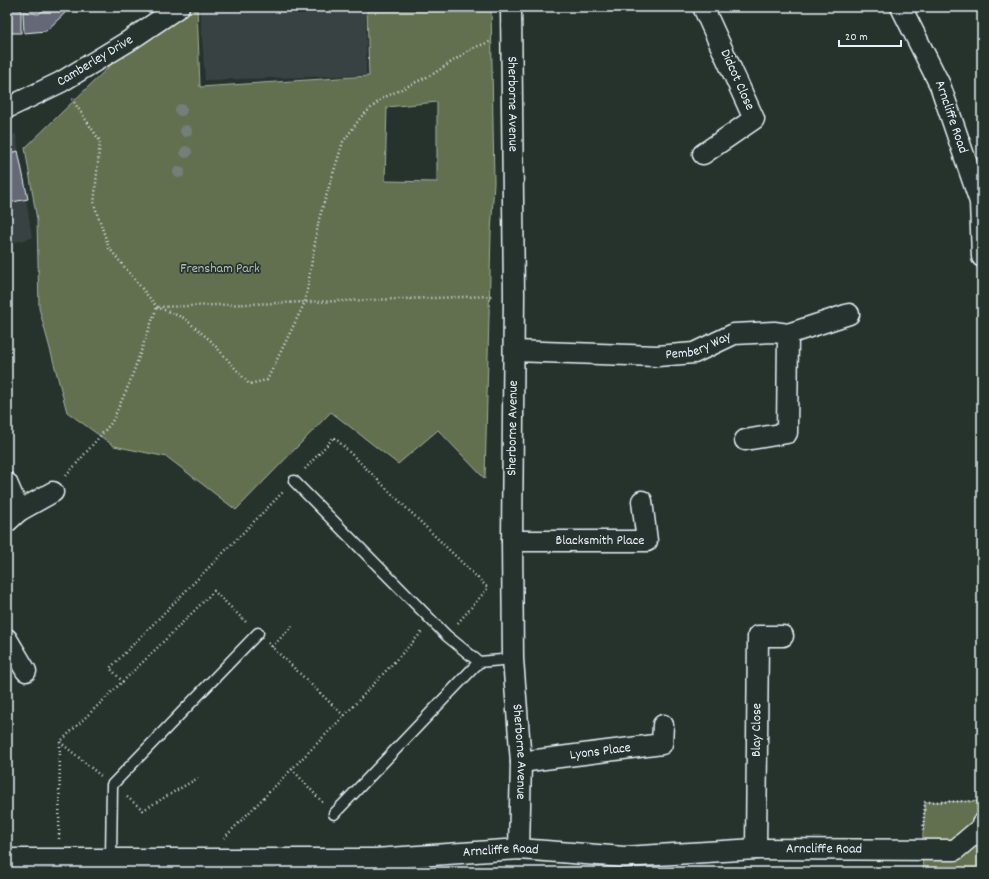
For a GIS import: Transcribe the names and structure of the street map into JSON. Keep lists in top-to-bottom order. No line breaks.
{"streets":{"street":["Camberley Drive","Didcot Close","Sherborne Avenue","Arncliffe Road","Pembery Way","Blacksmith Place","Blay Close","Lyons Place"]},"crossings":[["Sherborne Avenue","Arncliffe Road"],["Sherborne Avenue","Pembery Way"],["Sherborne Avenue","Blacksmith Place"],["Sherborne Avenue","Lyons Place"],["Arncliffe Road","Blay Close"]],"parks":["Frensham Park"],"scale_bar":"20 m"}
